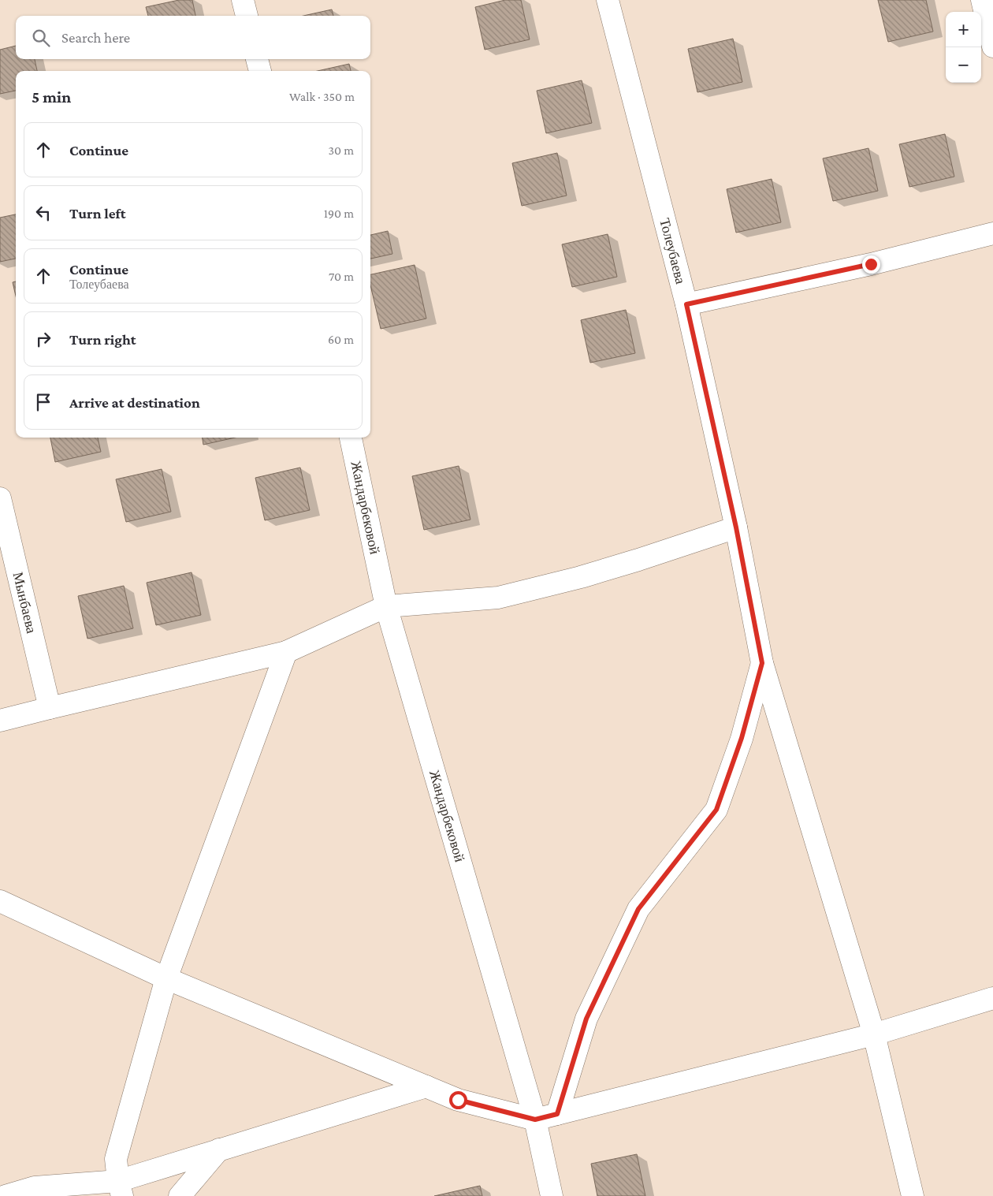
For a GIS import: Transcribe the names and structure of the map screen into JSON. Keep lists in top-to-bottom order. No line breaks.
{"streets":{"street":["Толеубаева","Жандарбековой","Мынбаева"]},"page":{"map_buttons":["+","−"],"search":"Search here","heading":["5 min","Walk · 350 m"],"list":[["Continue","30 m"],["Turn left","190 m"],["Continue","Толеубаева","70 m"],["Turn right","60 m"],"Arrive at destination"]}}
